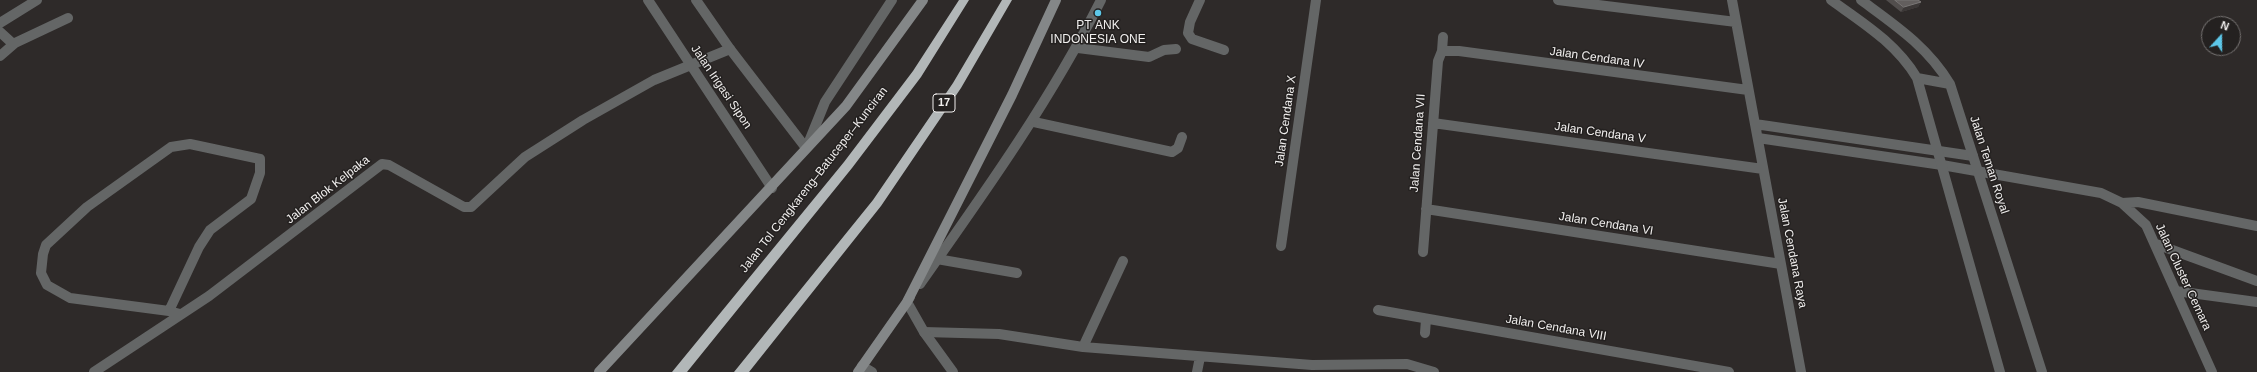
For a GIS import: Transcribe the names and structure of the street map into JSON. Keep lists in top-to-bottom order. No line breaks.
{"streets":{"highway":["17","Jalan Tol Cengkareng–Batuceper–Kunciran"],"street":["Jalan Cendana IV","Jalan Irigasi Sipon","Jalan Cendana X","Jalan Cendana V","Jalan Cendana VII","Jalan Teman Royal","Jalan Blok Kelpaka","Jalan Cendana VI","Jalan Cendana Raya","Jalan Cluster Cemara","Jalan Cendana VIII"]},"crossings":[["Jalan Cendana IV","Jalan Cendana VII"],["Jalan Cendana IV","Jalan Cendana Raya"],["Jalan Irigasi Sipon","Jalan Blok Kelpaka"],["Jalan Cendana V","Jalan Cendana VII"],["Jalan Cendana V","Jalan Cendana Raya"],["Jalan Cendana VII","Jalan Cendana VI"],["Jalan Teman Royal","Jalan Cluster Cemara"],["Jalan Cendana VI","Jalan Cendana Raya"]],"places":["PT ANK INDONESIA ONE"],"north":"top"}
